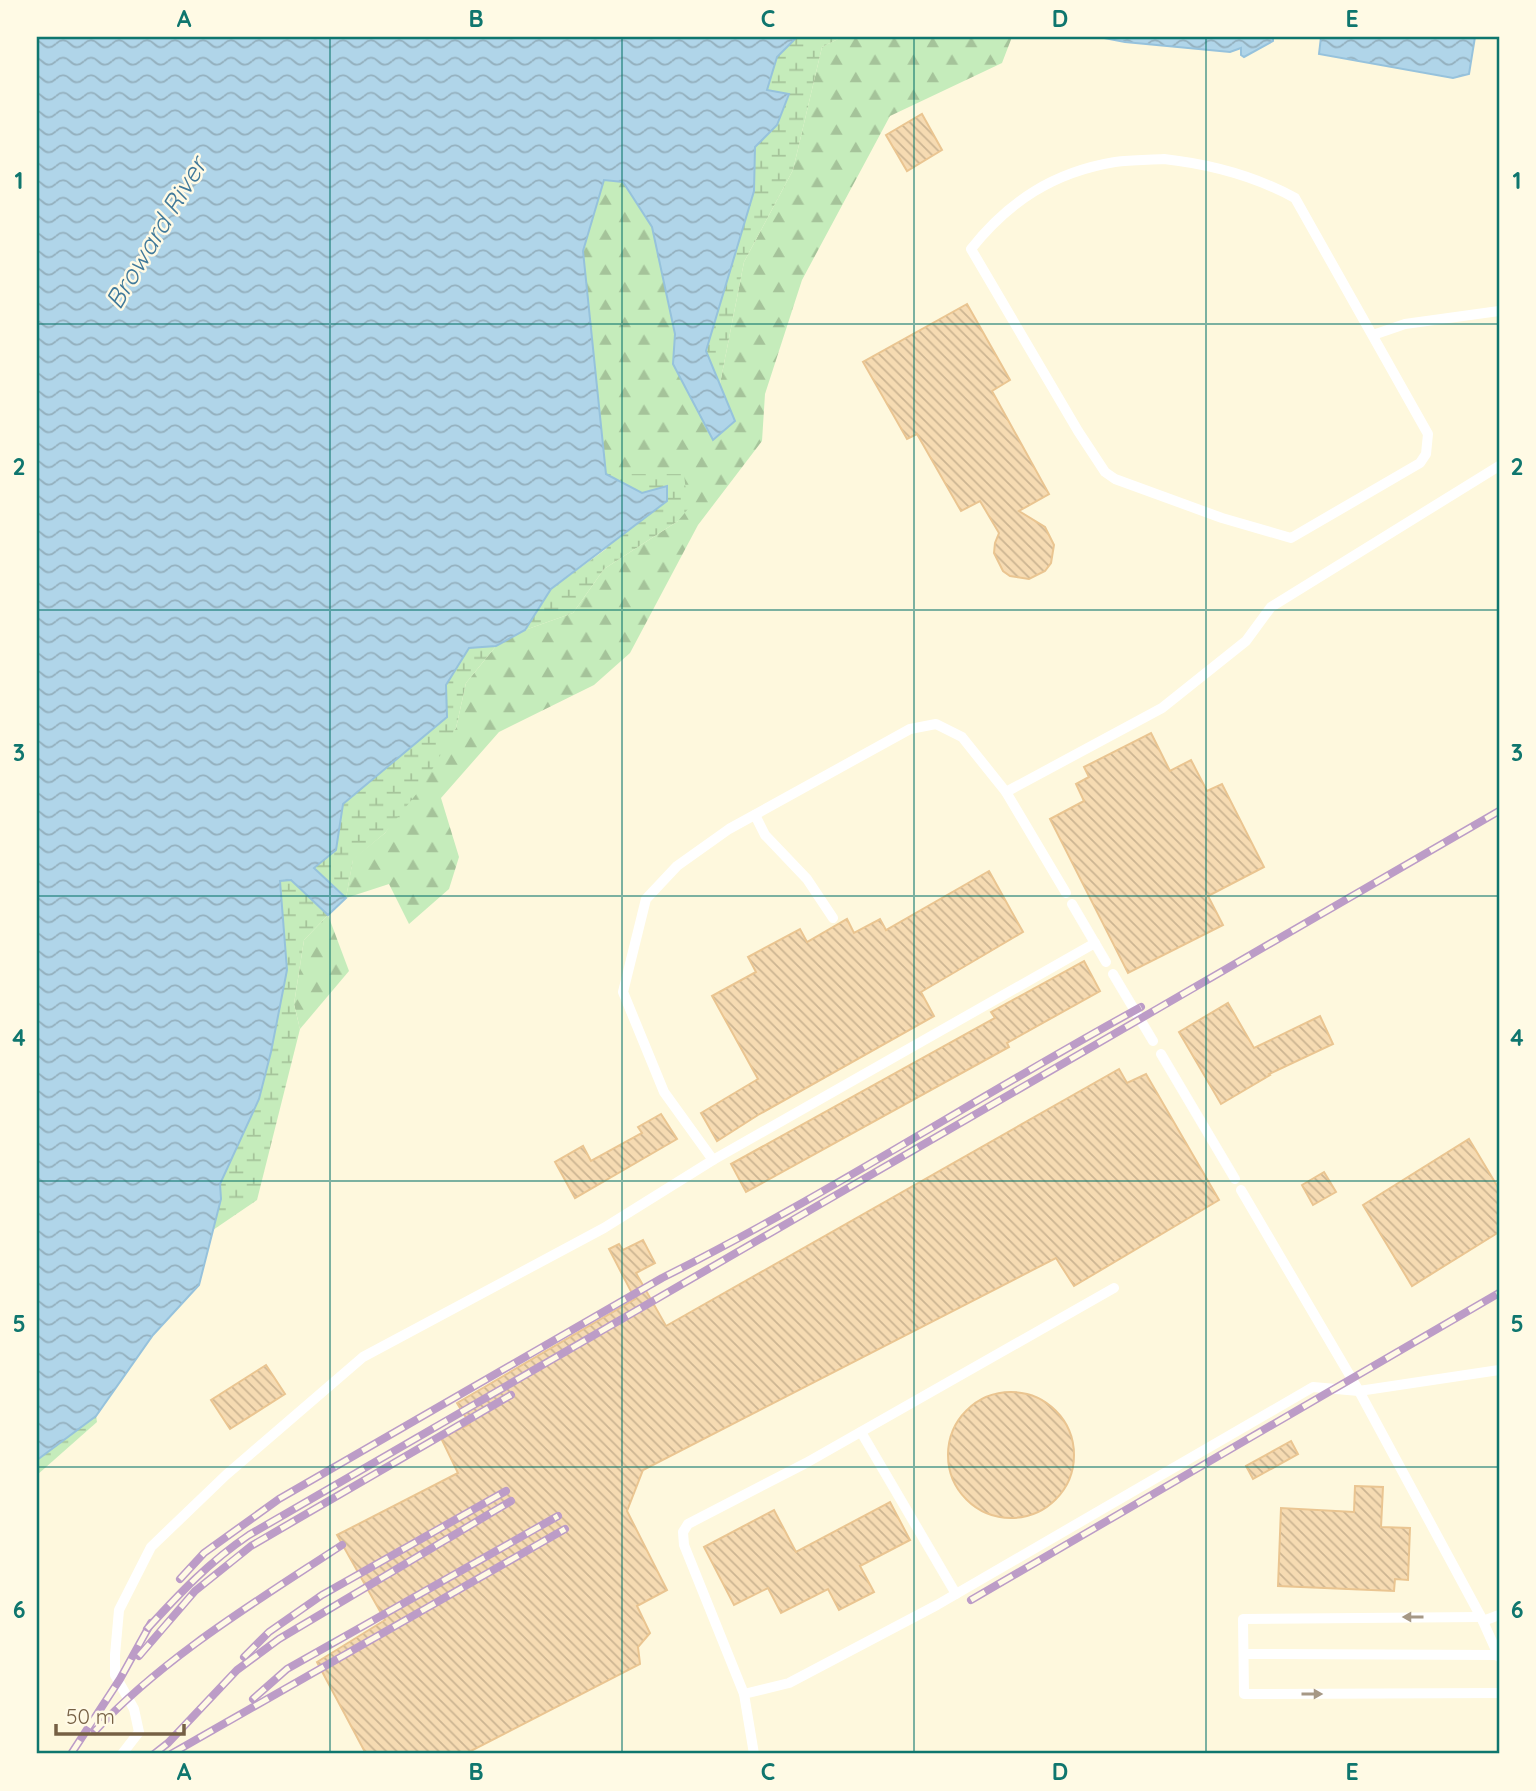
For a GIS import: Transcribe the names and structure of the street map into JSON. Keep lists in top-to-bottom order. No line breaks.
{"water":["Broward River"],"scale_bar":"50 m","grid":{"columns":["A","B","C","D","E"],"rows":["1","2","3","4","5","6"]}}
